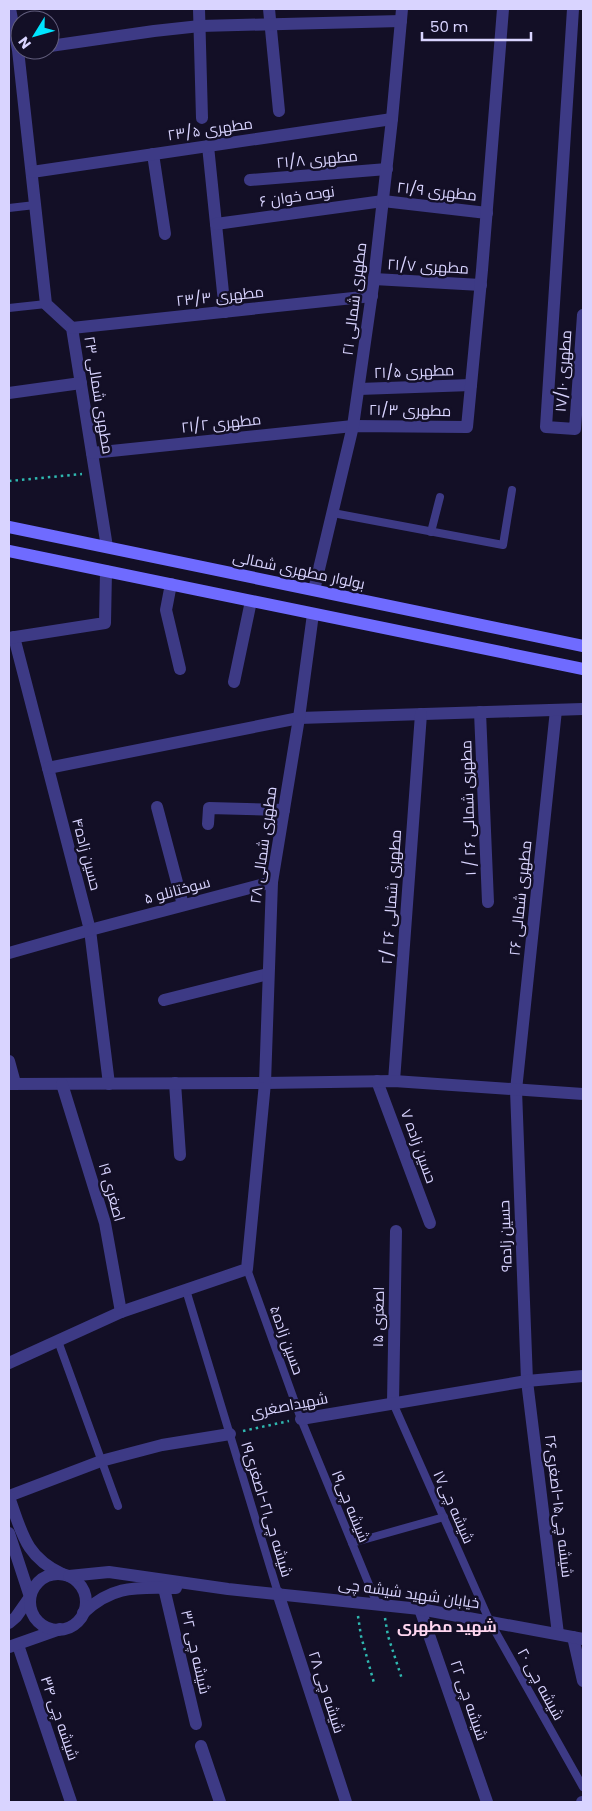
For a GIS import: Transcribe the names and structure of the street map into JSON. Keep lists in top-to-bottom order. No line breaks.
{"streets":{"main road":["بولوار مطهری شمالی"],"street":["مطهری ۲۳/۵","مطهری ۲۱/۸","مطهری ۲۱/۹","نوحه خوان ۶","مطهری ۲۱/۷","مطهری ۲۳/۳","مطهری شمالی ۲۱","مطهری ۲۱/۵","مطهری ۱۷/۱۰","مطهری شمالی ۲۳","مطهری ۲۱/۳","مطهری ۲۱/۲","مطهری شمالی ۲۶ / ۱","مطهری شمالی ۲۸","حسین زاده۴","سوختانلو ۵","مطهری شمالی ۲۶ /۲","مطهری شمالی ۲۶","حسین زاده ۷","اصغری ۱۹","حسین زاده۹","اصغری ۱۵","شهیداصغری","شیشه چی۱۵-اصغری۲۶","خیابان شهید شیشه چی","شیشه چی ۳۲","شیشه چی ۲۸","شیشه چی ۲۲","شیشه چی ۳۴"],"lane":["حسین زاده۵","شیشه چی۱۹","شیشه چی۱۷","شیشه چی۲۱-اصغری۱۹","شیشه چی ۲۰"]},"crossings":[["مطهری ۲۳/۵","مطهری شمالی ۲۱"],["مطهری ۲۱/۸","مطهری شمالی ۲۱"],["مطهری ۲۱/۹","نوحه خوان ۶"],["مطهری ۲۱/۹","مطهری شمالی ۲۱"],["نوحه خوان ۶","مطهری شمالی ۲۱"],["مطهری ۲۱/۷","مطهری شمالی ۲۱"],["مطهری ۲۳/۳","مطهری شمالی ۲۱"],["مطهری ۲۳/۳","مطهری شمالی ۲۳"],["مطهری شمالی ۲۱","مطهری ۲۱/۵"],["مطهری شمالی ۲۱","مطهری ۲۱/۳"],["مطهری شمالی ۲۱","مطهری ۲۱/۲"],["مطهری شمالی ۲۱","بولوار مطهری شمالی"],["مطهری ۲۱/۵","مطهری ۲۱/۳"],["مطهری شمالی ۲۳","مطهری ۲۱/۲"],["مطهری شمالی ۲۳","بولوار مطهری شمالی"],["مطهری ۲۱/۳","مطهری ۲۱/۲"],["مطهری شمالی ۲۸","سوختانلو ۵"],["مطهری شمالی ۲۸","حسین زاده۵"],["حسین زاده۴","سوختانلو ۵"],["مطهری شمالی ۲۶","حسین زاده۹"],["حسین زاده۹","شهیداصغری"],["حسین زاده۹","شیشه چی۱۵-اصغری۲۶"],["اصغری ۱۵","شهیداصغری"],["اصغری ۱۵","شیشه چی۱۷"],["حسین زاده۵","شهیداصغری"],["حسین زاده۵","شیشه چی۱۹"],["شهیداصغری","شیشه چی۱۹"],["شهیداصغری","شیشه چی۱۵-اصغری۲۶"],["شهیداصغری","شیشه چی۱۷"],["شهیداصغری","شیشه چی۲۱-اصغری۱۹"],["شیشه چی۱۹","خیابان شهید شیشه چی"],["شیشه چی۱۵-اصغری۲۶","خیابان شهید شیشه چی"],["شیشه چی۱۷","خیابان شهید شیشه چی"],["شیشه چی۱۷","شیشه چی ۲۰"],["شیشه چی۲۱-اصغری۱۹","خیابان شهید شیشه چی"],["شیشه چی۲۱-اصغری۱۹","شیشه چی ۲۸"],["خیابان شهید شیشه چی","شیشه چی ۳۲"],["خیابان شهید شیشه چی","شیشه چی ۲۰"],["خیابان شهید شیشه چی","شیشه چی ۲۸"],["خیابان شهید شیشه چی","شیشه چی ۲۲"]],"districts":["شهید مطهری"],"scale_bar":"50 m","north":"bottom left"}
